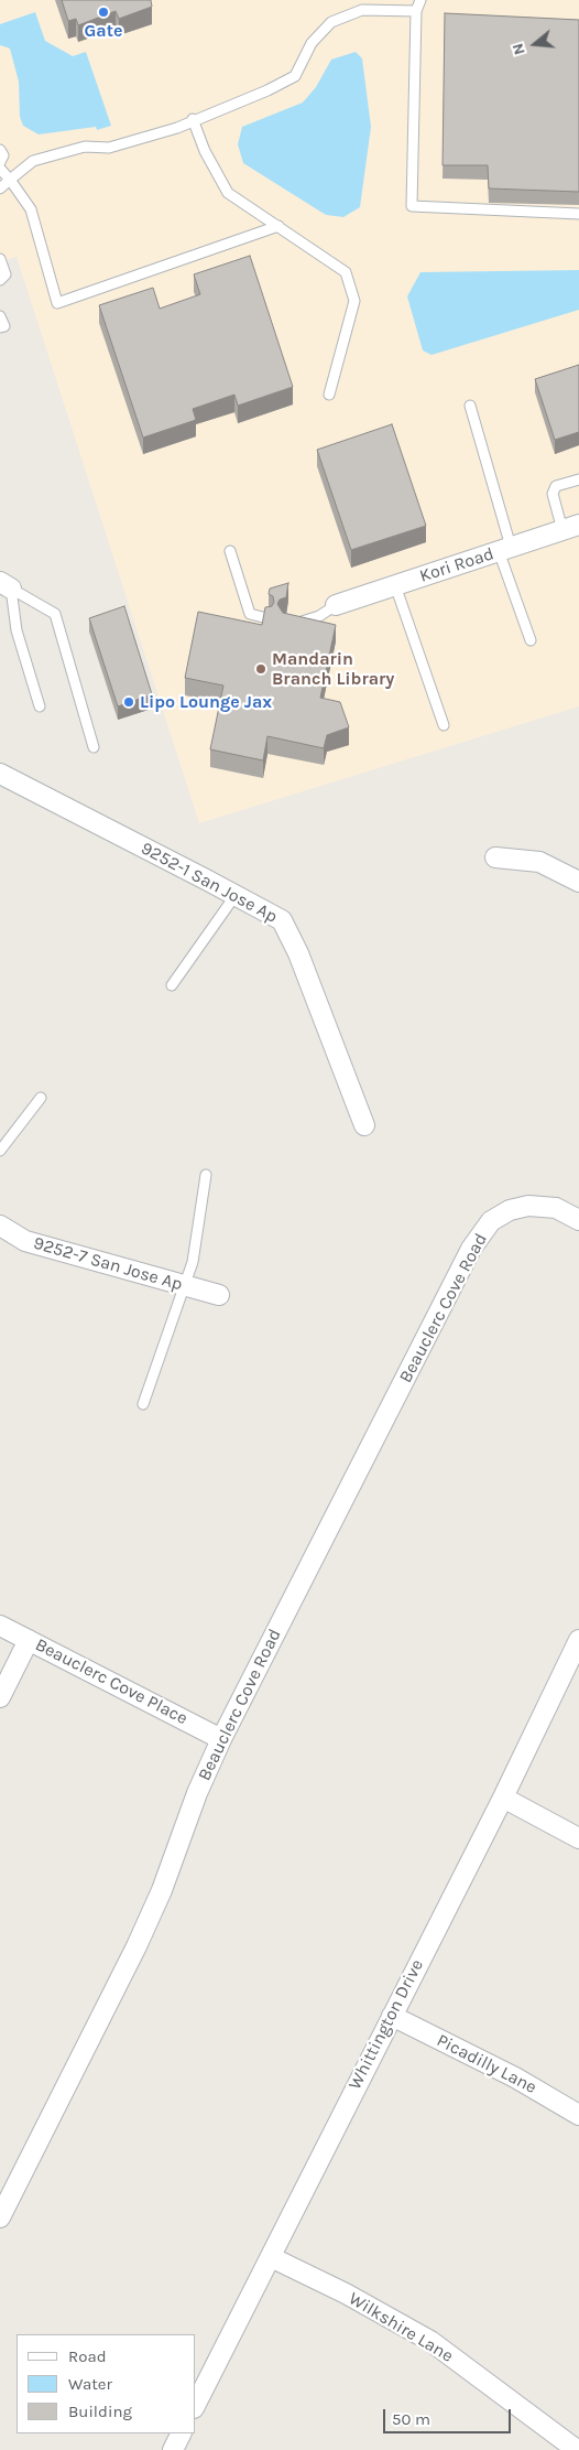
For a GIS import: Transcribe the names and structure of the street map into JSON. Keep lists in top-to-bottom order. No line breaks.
{"streets":{"street":["Kori Road","9252-1 San Jose Ap","9252-7 San Jose Ap","Beauclerc Cove Road","Beauclerc Cove Place","Whittington Drive","Picadilly Lane","Wilkshire Lane"]},"crossings":[["Beauclerc Cove Road","Beauclerc Cove Place"],["Whittington Drive","Picadilly Lane"],["Whittington Drive","Wilkshire Lane"]],"places":["Gate","Mandarin Branch Library","Lipo Lounge Jax"],"legend":["Road","Water","Building"],"scale_bar":"50 m","north":"left"}
